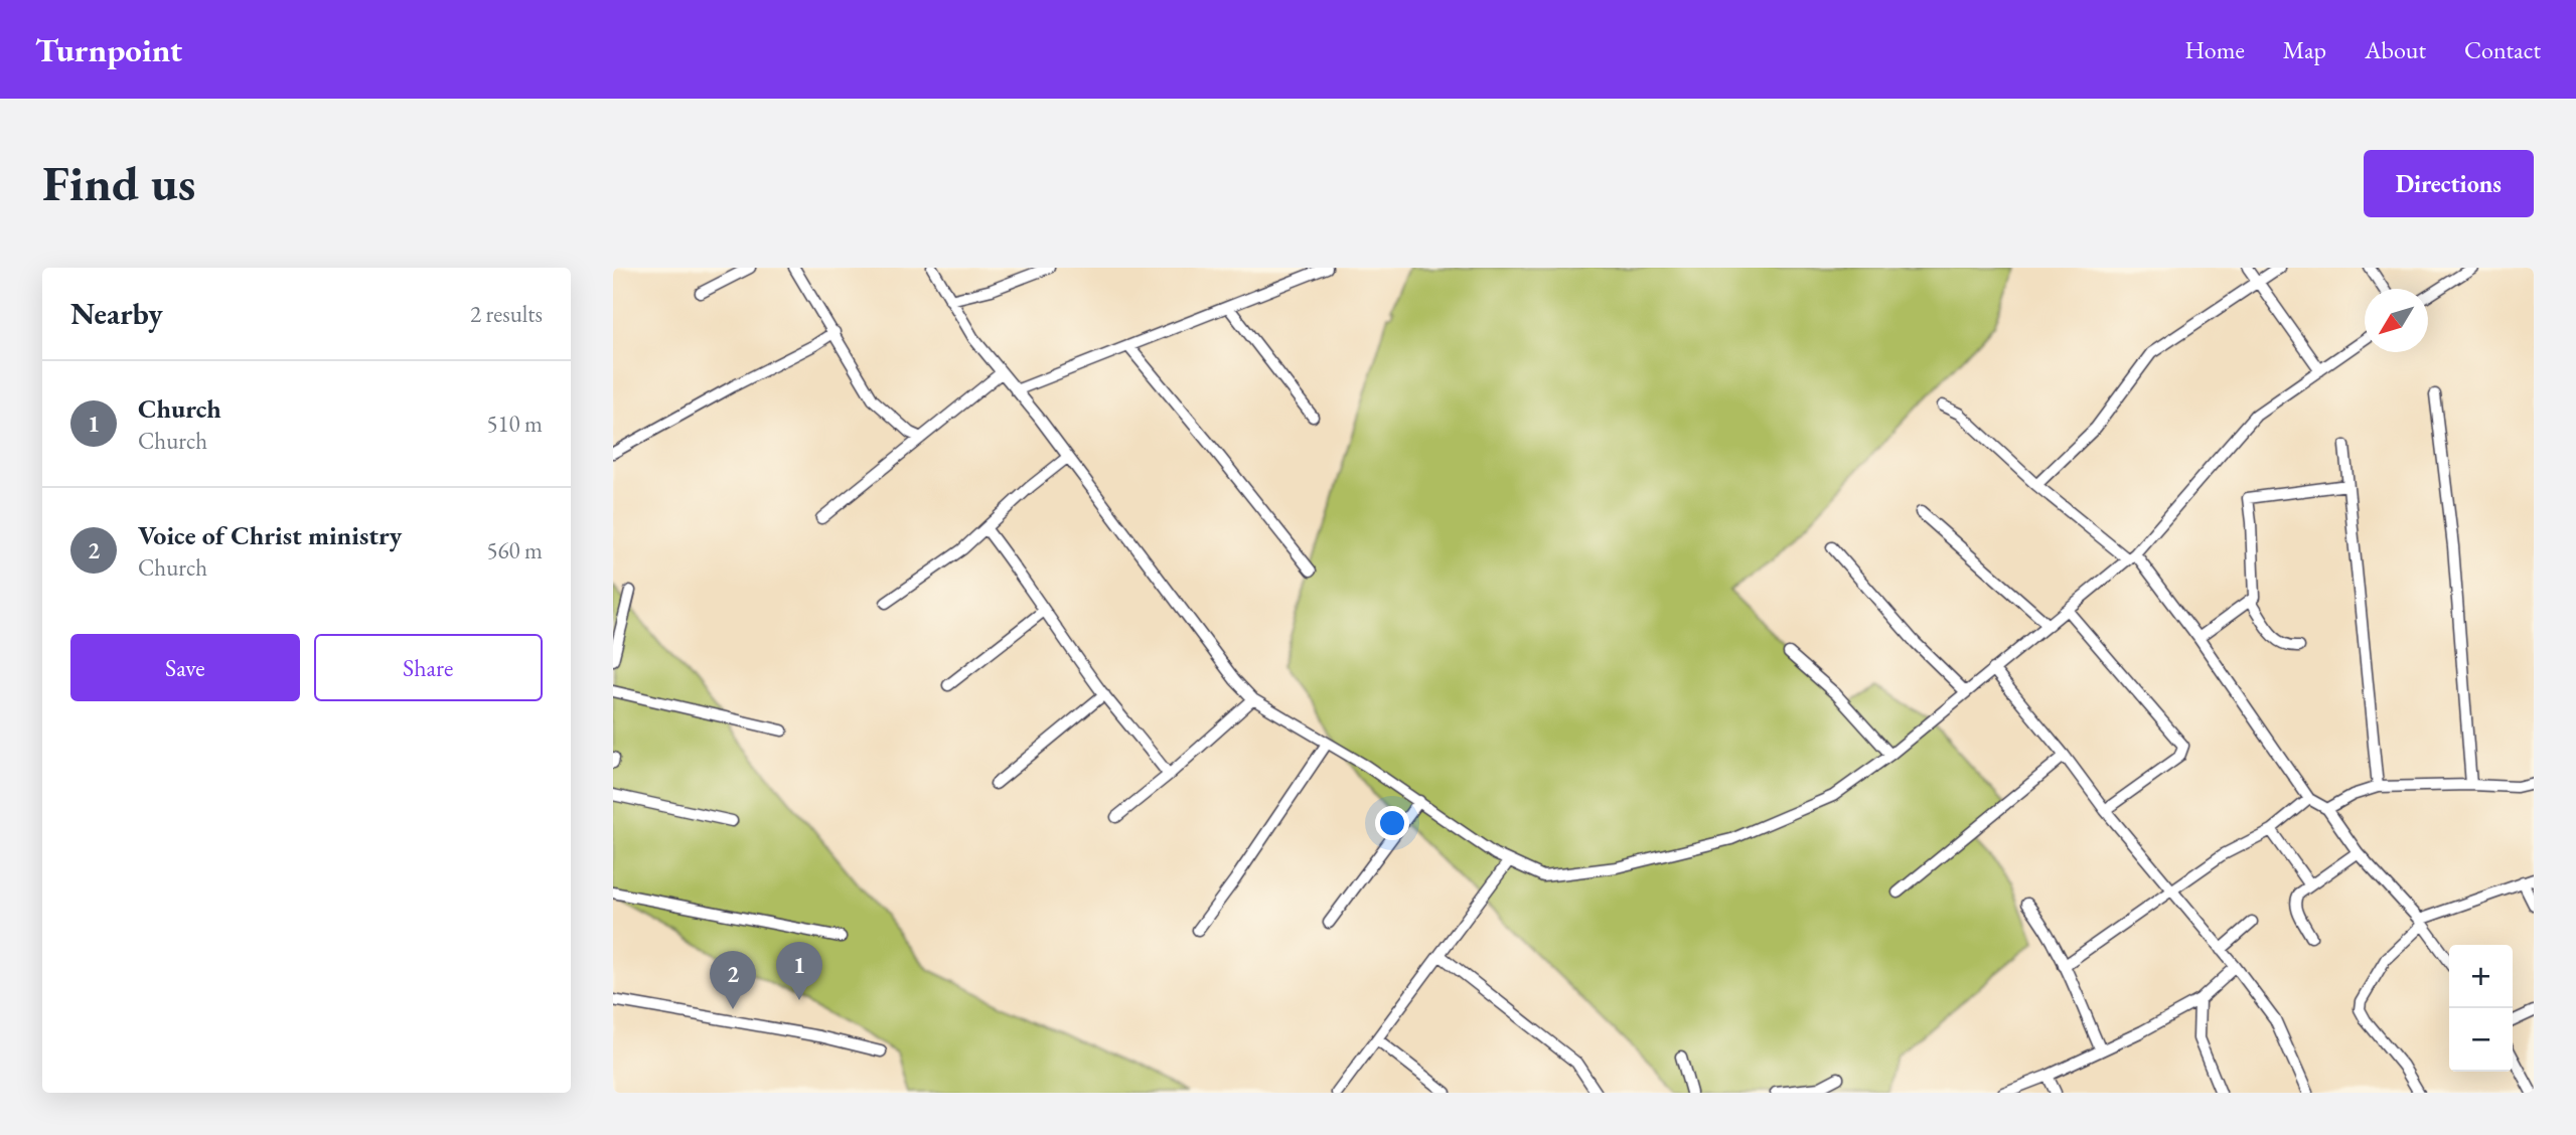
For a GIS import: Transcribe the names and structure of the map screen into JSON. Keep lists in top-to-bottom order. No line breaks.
{"north":"bottom left","page":{"header":"Turnpoint","nav":["Home","Map","About","Contact"],"buttons":["Directions",["Save","Share"]],"title":"Find us","heading":["Nearby","2 results"],"list":[{"mark":"1","name":"Church","note":"Church","value":"510 m"},{"mark":"2","name":"Voice of Christ ministry","note":"Church","value":"560 m"}],"pins":["1","2"],"map_buttons":["+","−"]}}
